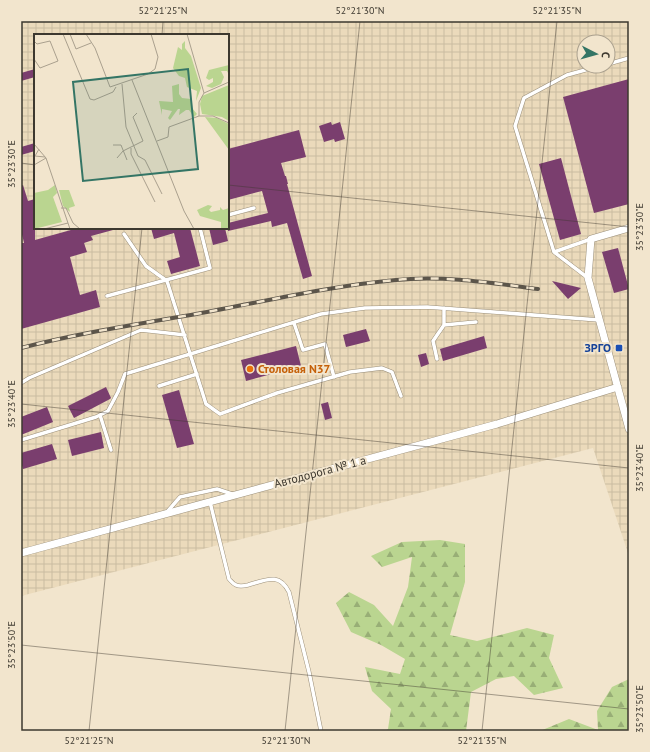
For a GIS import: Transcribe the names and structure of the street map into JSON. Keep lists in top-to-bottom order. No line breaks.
{"streets":{"street":["Автодорога № 1 а"]},"places":{"transit":["ЗРГО"],"other":["Столовая N37"]},"north":"right","coordinates":["52°21'25\"N","52°21'30\"N","52°21'35\"N","35°23'30\"E","35°23'40\"E","35°23'50\"E"]}
